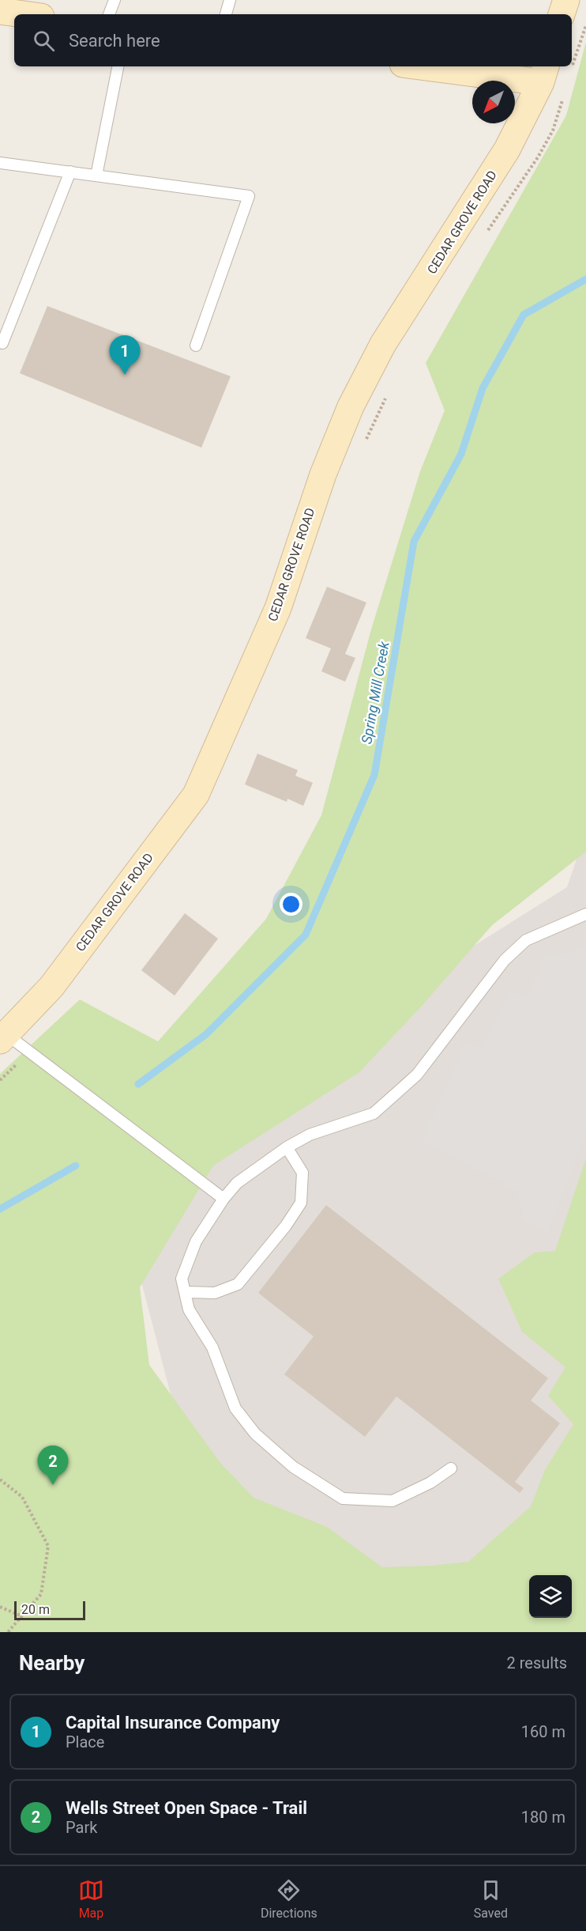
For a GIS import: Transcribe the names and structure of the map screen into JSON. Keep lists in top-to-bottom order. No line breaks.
{"streets":{"street":["CEDAR GROVE ROAD"]},"water":["Spring Mill Creek"],"scale_bar":"20 m","north":"bottom left","page":{"search":"Search here","pins":["1","2"],"scale":"20 m","heading":["Nearby","2 results"],"list":[{"mark":"1","name":"Capital Insurance Company","note":"Place","value":"160 m"},{"mark":"2","name":"Wells Street Open Space - Trail","note":"Park","value":"180 m"}],"nav":["Map","Directions","Saved"]}}
